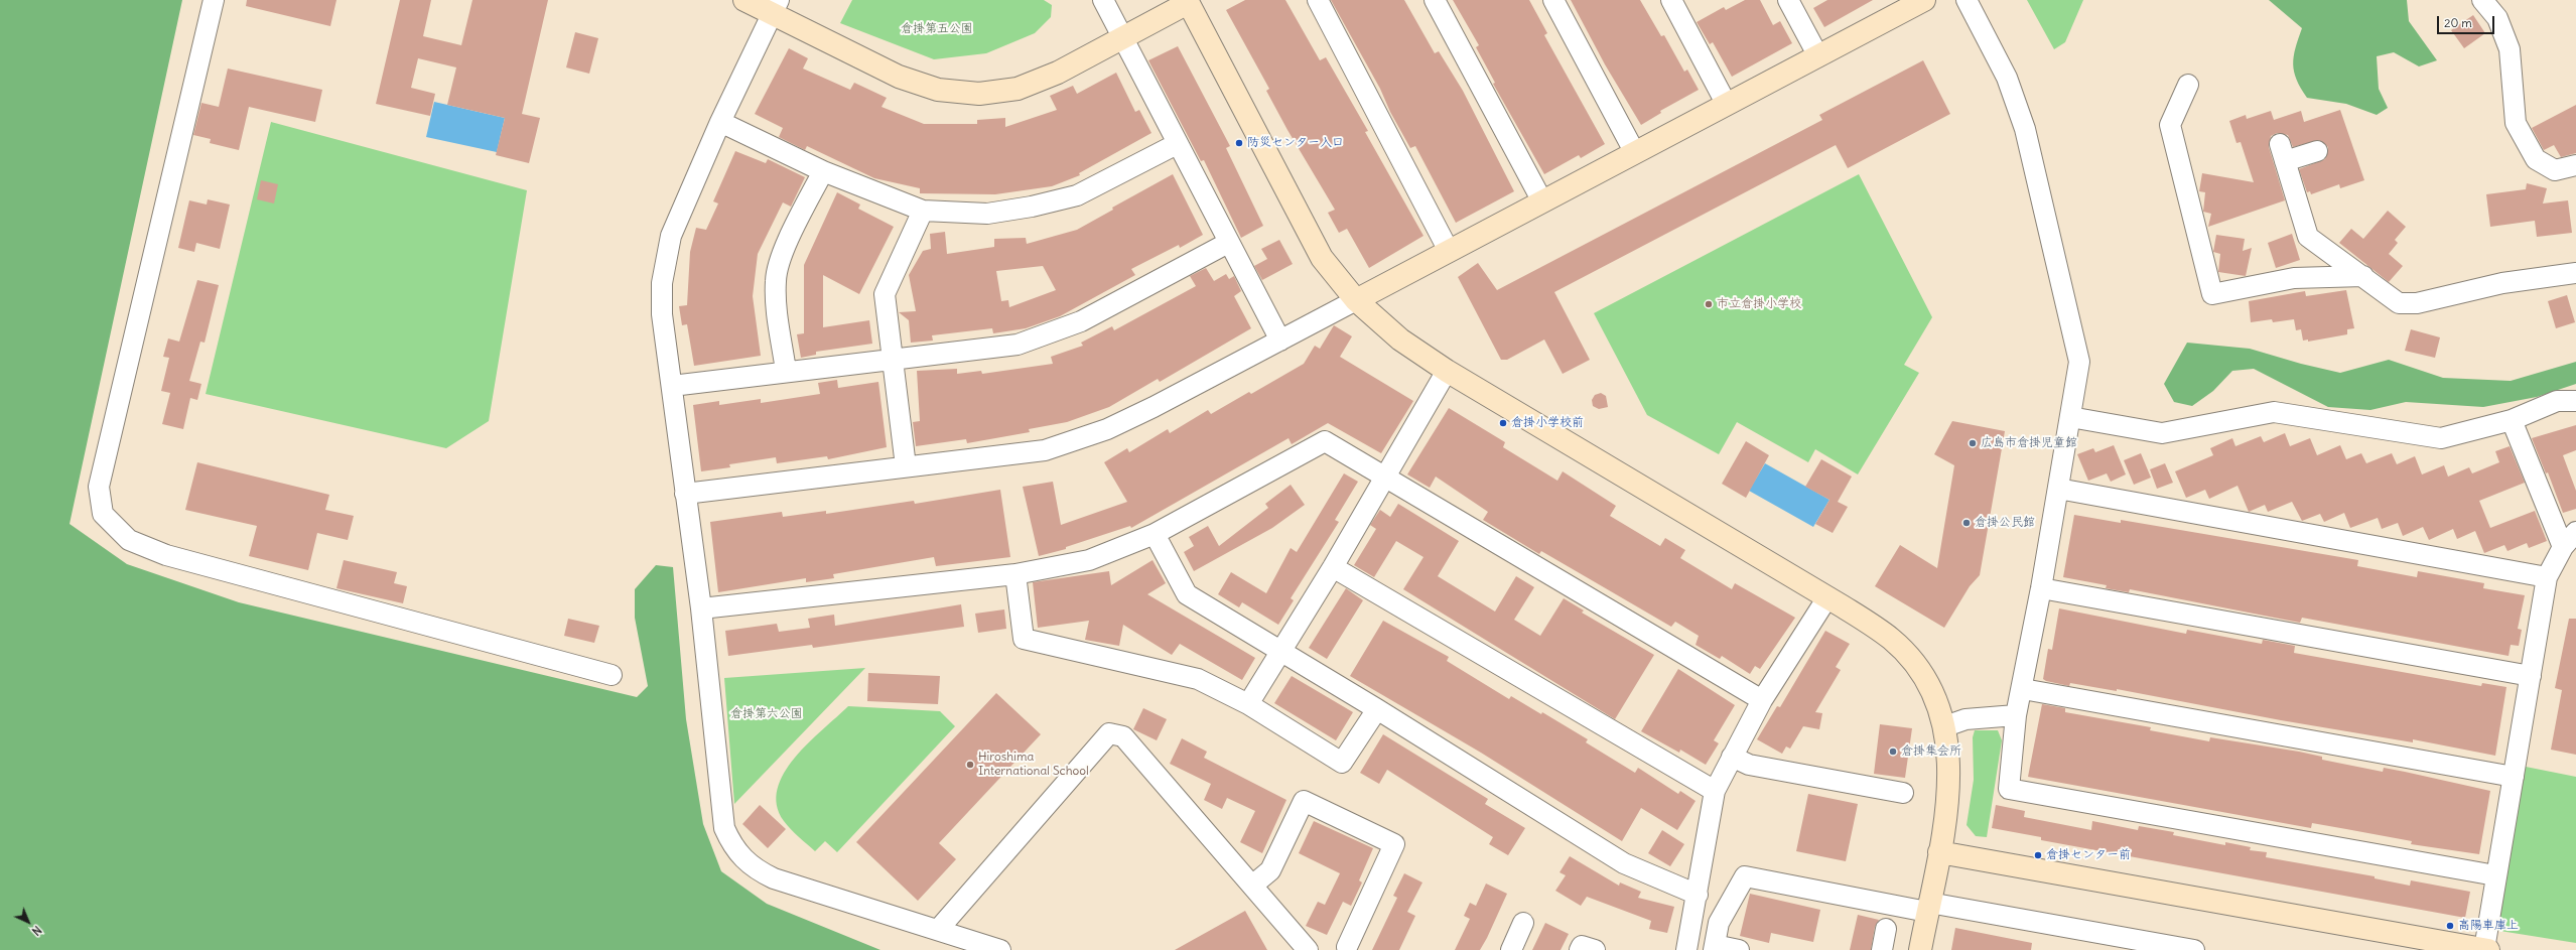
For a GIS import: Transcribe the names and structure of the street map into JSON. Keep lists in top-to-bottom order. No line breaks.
{"parks":["倉掛第五公園","倉掛第六公園"],"places":["防災センター入口","市立倉掛小学校","倉掛小学校前","広島市倉掛児童館","倉掛公民館","倉掛集会所","Hiroshima International School","倉掛センター前","高陽車庫上"],"scale_bar":"20 m","north":"bottom right"}
